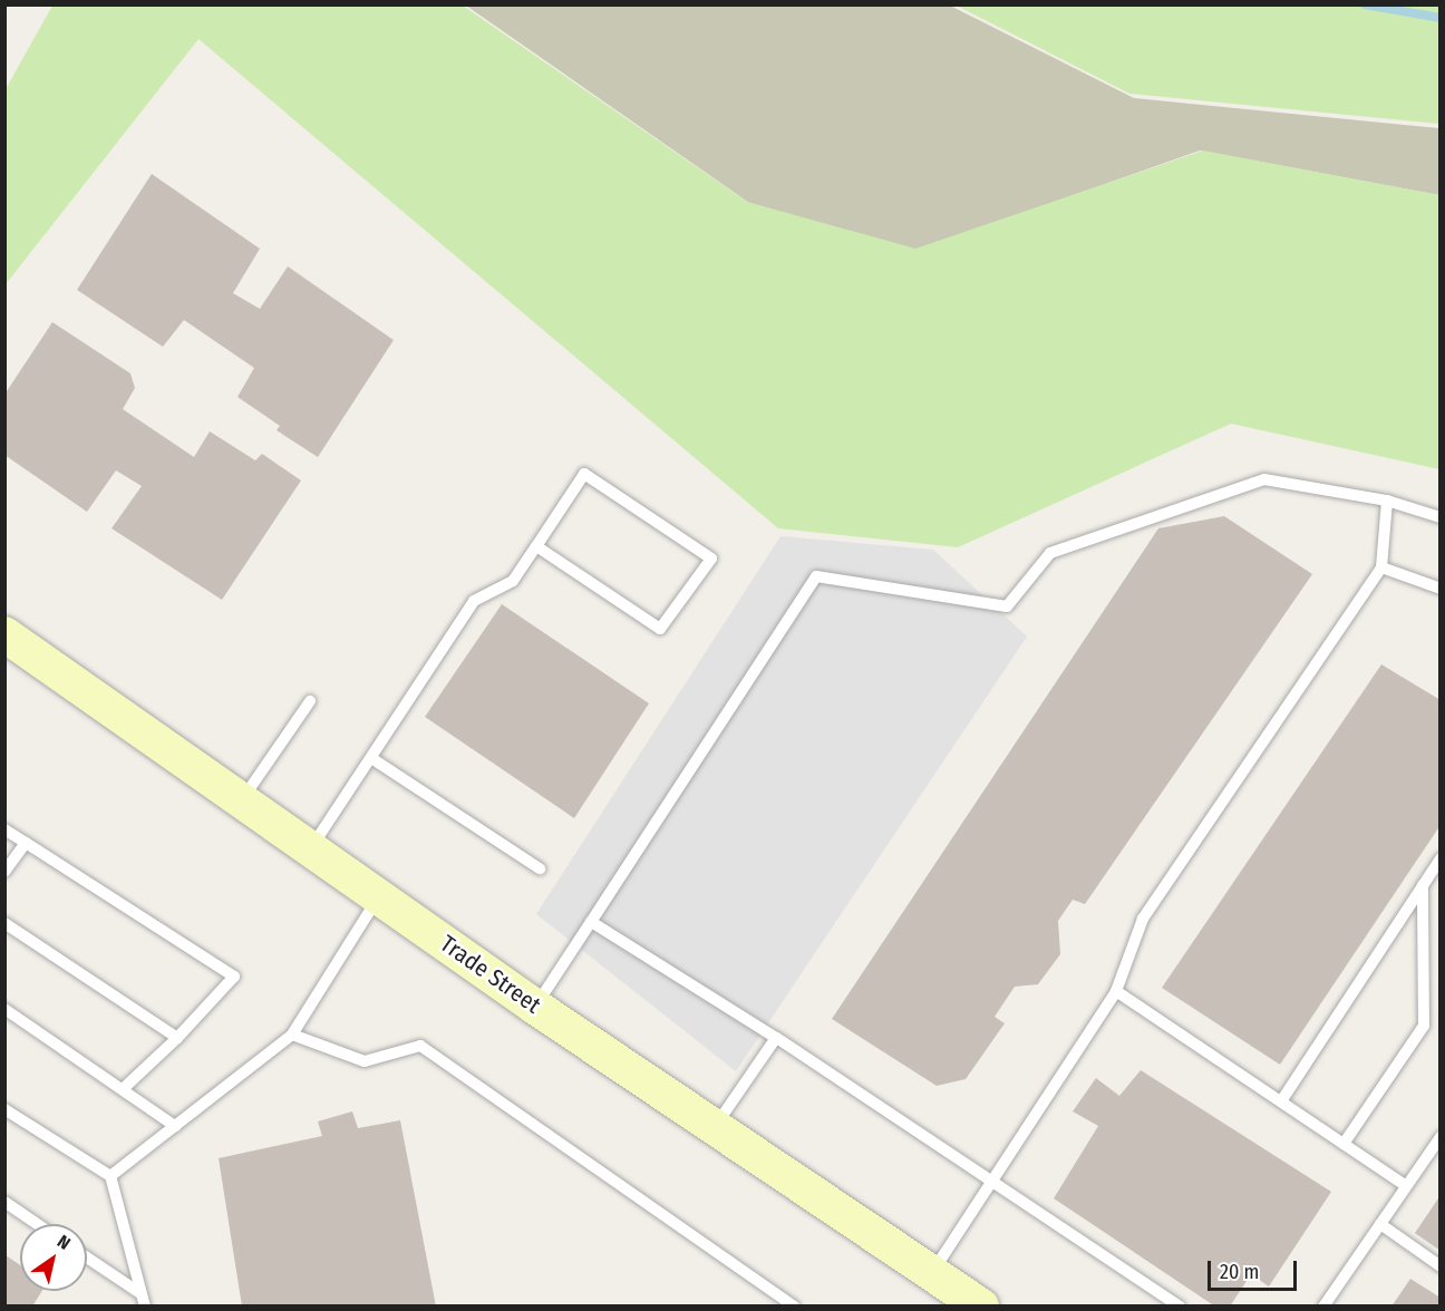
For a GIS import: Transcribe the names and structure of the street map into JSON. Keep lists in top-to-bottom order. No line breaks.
{"streets":{"street":["Trade Street"]},"scale_bar":"20 m","north":"top right"}
